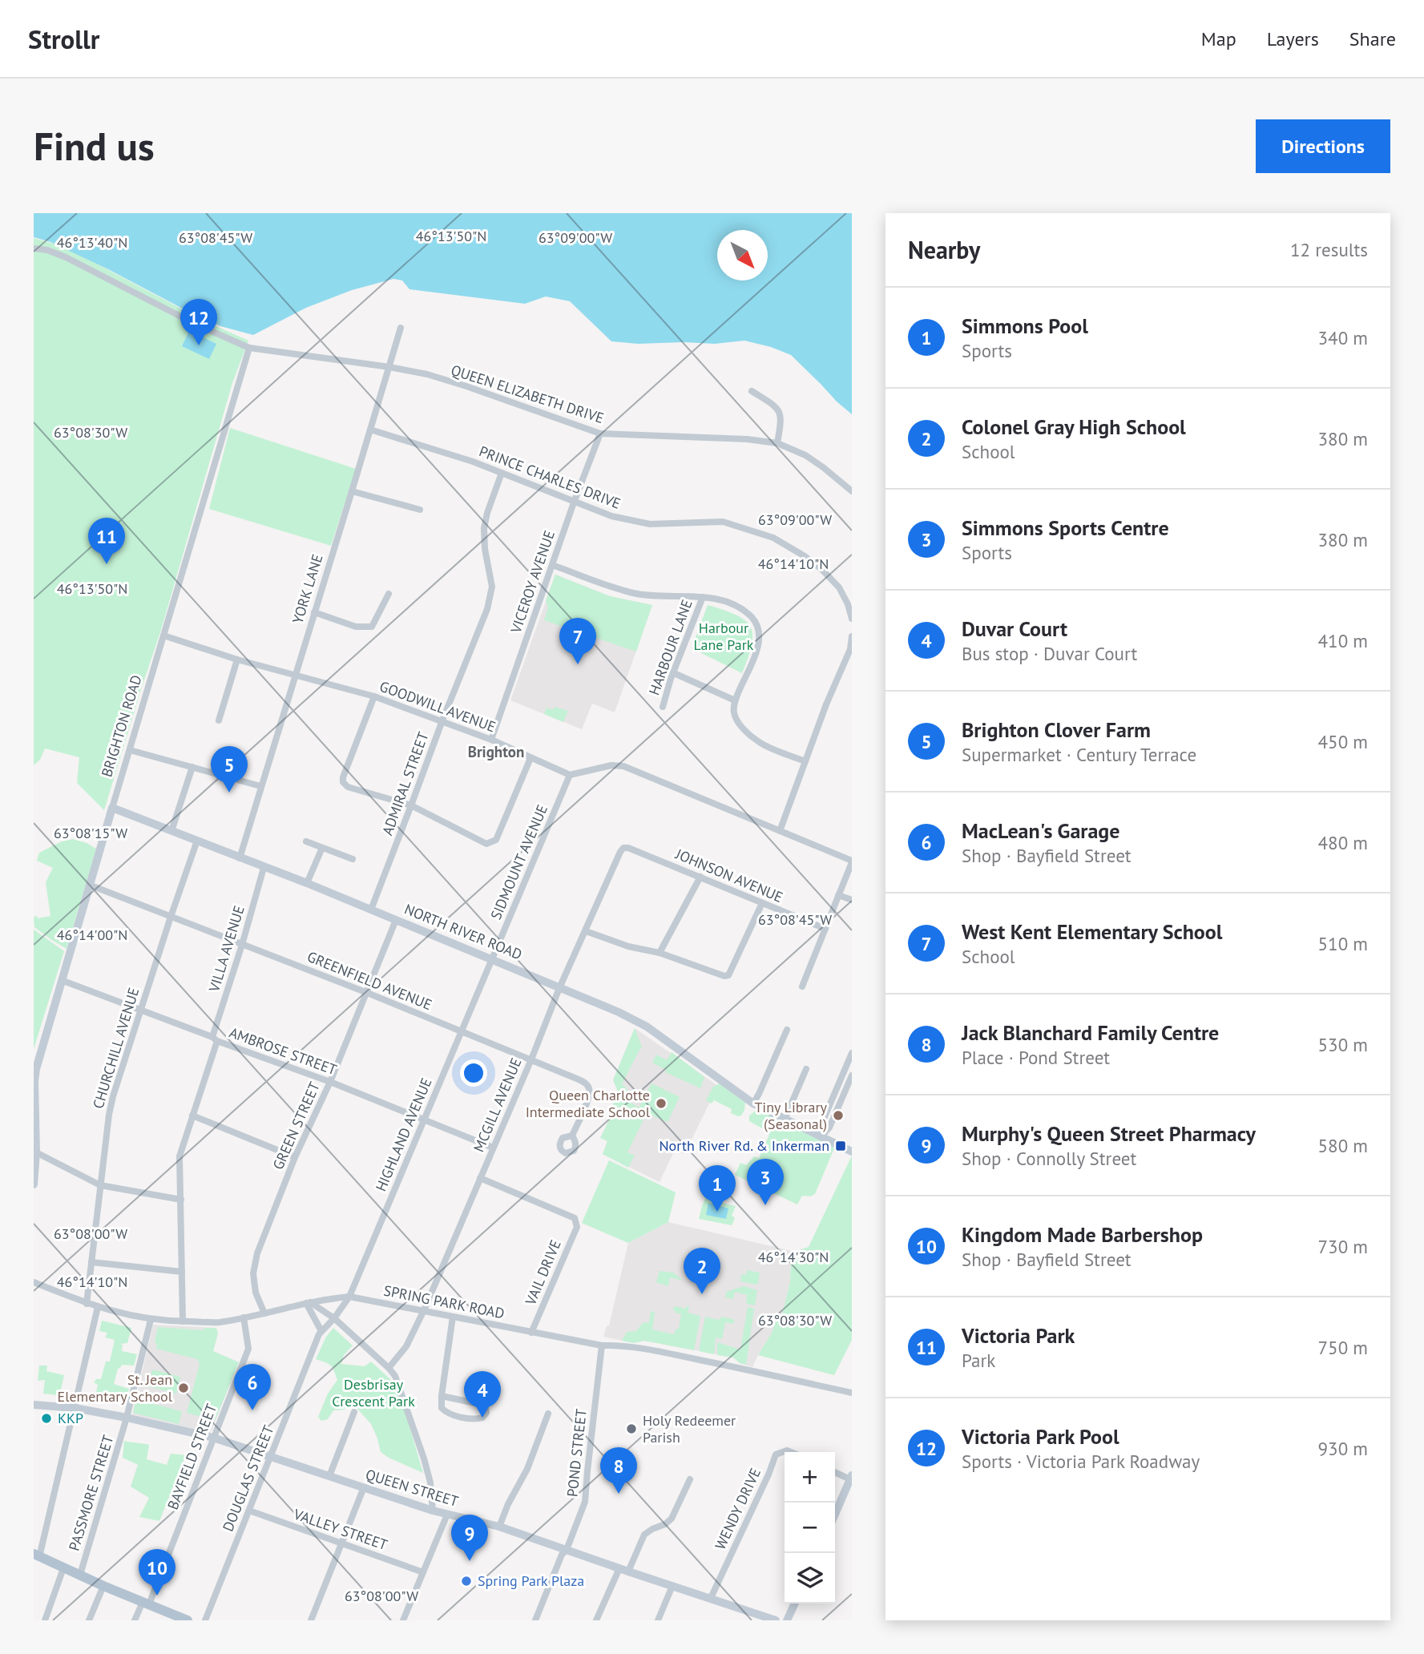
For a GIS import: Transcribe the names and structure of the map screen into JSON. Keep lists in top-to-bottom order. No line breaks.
{"streets":{"main road":["BRIGHTON ROAD","NORTH RIVER ROAD","QUEEN STREET"],"street":["QUEEN ELIZABETH DRIVE","PRINCE CHARLES DRIVE","VICEROY AVENUE","YORK LANE","HARBOUR LANE","GOODWILL AVENUE","ADMIRAL STREET","SIDMOUNT AVENUE","JOHNSON AVENUE","VILLA AVENUE","GREENFIELD AVENUE","CHURCHILL AVENUE","AMBROSE STREET","MCGILL AVENUE","GREEN STREET","HIGHLAND AVENUE","VAIL DRIVE","SPRING PARK ROAD","POND STREET","BAYFIELD STREET","DOUGLAS STREET","PASSMORE STREET","WENDY DRIVE","VALLEY STREET"]},"crossings":[["QUEEN ELIZABETH DRIVE","VICEROY AVENUE"],["QUEEN ELIZABETH DRIVE","YORK LANE"],["QUEEN ELIZABETH DRIVE","BRIGHTON ROAD"],["PRINCE CHARLES DRIVE","VICEROY AVENUE"],["PRINCE CHARLES DRIVE","YORK LANE"],["PRINCE CHARLES DRIVE","ADMIRAL STREET"],["VICEROY AVENUE","GOODWILL AVENUE"],["YORK LANE","GOODWILL AVENUE"],["YORK LANE","NORTH RIVER ROAD"],["GOODWILL AVENUE","BRIGHTON ROAD"],["GOODWILL AVENUE","ADMIRAL STREET"],["GOODWILL AVENUE","SIDMOUNT AVENUE"],["BRIGHTON ROAD","NORTH RIVER ROAD"],["BRIGHTON ROAD","GREENFIELD AVENUE"],["BRIGHTON ROAD","AMBROSE STREET"],["ADMIRAL STREET","NORTH RIVER ROAD"],["SIDMOUNT AVENUE","NORTH RIVER ROAD"],["SIDMOUNT AVENUE","HIGHLAND AVENUE"],["JOHNSON AVENUE","MCGILL AVENUE"],["NORTH RIVER ROAD","VILLA AVENUE"],["NORTH RIVER ROAD","CHURCHILL AVENUE"],["NORTH RIVER ROAD","MCGILL AVENUE"],["NORTH RIVER ROAD","GREEN STREET"],["NORTH RIVER ROAD","HIGHLAND AVENUE"],["VILLA AVENUE","GREENFIELD AVENUE"],["VILLA AVENUE","AMBROSE STREET"],["VILLA AVENUE","SPRING PARK ROAD"],["GREENFIELD AVENUE","CHURCHILL AVENUE"],["GREENFIELD AVENUE","MCGILL AVENUE"],["GREENFIELD AVENUE","GREEN STREET"],["GREENFIELD AVENUE","HIGHLAND AVENUE"],["CHURCHILL AVENUE","AMBROSE STREET"],["CHURCHILL AVENUE","SPRING PARK ROAD"],["AMBROSE STREET","MCGILL AVENUE"],["AMBROSE STREET","GREEN STREET"],["AMBROSE STREET","HIGHLAND AVENUE"],["MCGILL AVENUE","VAIL DRIVE"],["MCGILL AVENUE","SPRING PARK ROAD"],["GREEN STREET","SPRING PARK ROAD"],["HIGHLAND AVENUE","SPRING PARK ROAD"],["HIGHLAND AVENUE","DOUGLAS STREET"],["VAIL DRIVE","SPRING PARK ROAD"],["SPRING PARK ROAD","POND STREET"],["SPRING PARK ROAD","BAYFIELD STREET"],["SPRING PARK ROAD","PASSMORE STREET"],["POND STREET","QUEEN STREET"],["BAYFIELD STREET","QUEEN STREET"],["DOUGLAS STREET","QUEEN STREET"],["DOUGLAS STREET","VALLEY STREET"],["QUEEN STREET","PASSMORE STREET"],["QUEEN STREET","WENDY DRIVE"]],"districts":["Brighton"],"parks":["Harbour Lane Park","Desbrisay Crescent Park"],"places":{"other":["Queen Charlotte Intermediate School","Tiny Library (Seasonal)","St. Jean Elementary School","KKP","Holy Redeemer Parish","Spring Park Plaza"],"transit":["North River Rd. & Inkerman"]},"north":"bottom right","page":{"header":"Strollr","nav":["Map","Layers","Share"],"buttons":"Directions","title":"Find us","heading":["Nearby","12 results"],"list":[{"mark":"1","name":"Simmons Pool","note":"Sports","value":"340 m"},{"mark":"2","name":"Colonel Gray High School","note":"School","value":"380 m"},{"mark":"3","name":"Simmons Sports Centre","note":"Sports","value":"380 m"},{"mark":"4","name":"Duvar Court","note":"Bus stop · Duvar Court","value":"410 m"},{"mark":"5","name":"Brighton Clover Farm","note":"Supermarket · Century Terrace","value":"450 m"},{"mark":"6","name":"MacLean's Garage","note":"Shop · Bayfield Street","value":"480 m"},{"mark":"7","name":"West Kent Elementary School","note":"School","value":"510 m"},{"mark":"8","name":"Jack Blanchard Family Centre","note":"Place · Pond Street","value":"530 m"},{"mark":"9","name":"Murphy's Queen Street Pharmacy","note":"Shop · Connolly Street","value":"580 m"},{"mark":"10","name":"Kingdom Made Barbershop","note":"Shop · Bayfield Street","value":"730 m"},{"mark":"11","name":"Victoria Park","note":"Park","value":"750 m"},{"mark":"12","name":"Victoria Park Pool","note":"Sports · Victoria Park Roadway","value":"930 m"}],"pins":["12","11","7","5","3","1","2","6","4","8","9","10"],"map_buttons":["+","−"]},"coordinates":["46°13'50\"N","63°08'45\"W","63°09'00\"W","46°13'40\"N","63°08'30\"W","46°14'10\"N","63°08'15\"W","46°14'00\"N","63°08'00\"W","46°14'30\"N"]}
